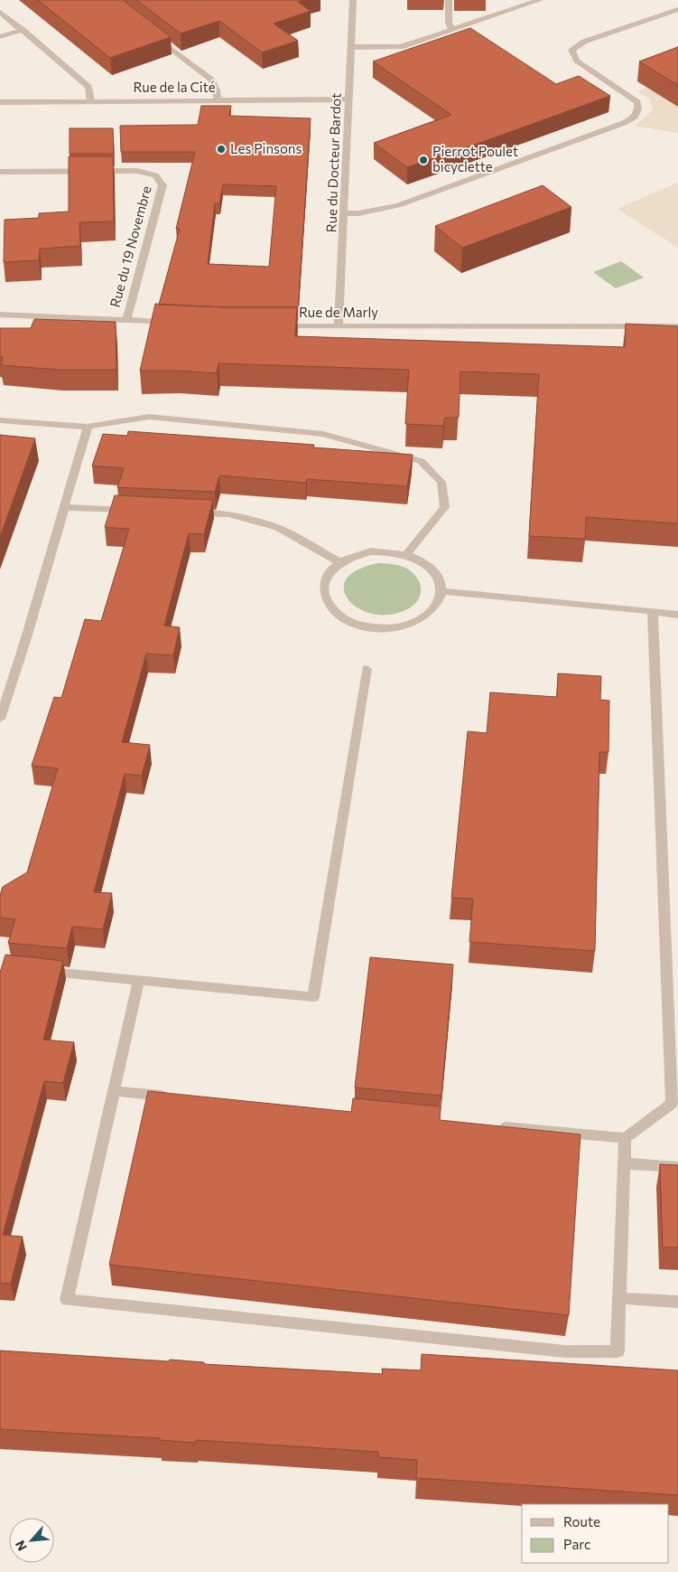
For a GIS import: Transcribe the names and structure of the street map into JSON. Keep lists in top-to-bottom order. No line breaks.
{"streets":{"street":["Rue de la Cité","Rue du Docteur Bardot","Rue du 19 Novembre","Rue de Marly"]},"crossings":[["Rue de la Cité","Rue du Docteur Bardot"],["Rue du Docteur Bardot","Rue de Marly"]],"places":["Les Pinsons","Pierrot Poulet bicyclette"],"legend":["Route","Parc"],"north":"bottom left"}
